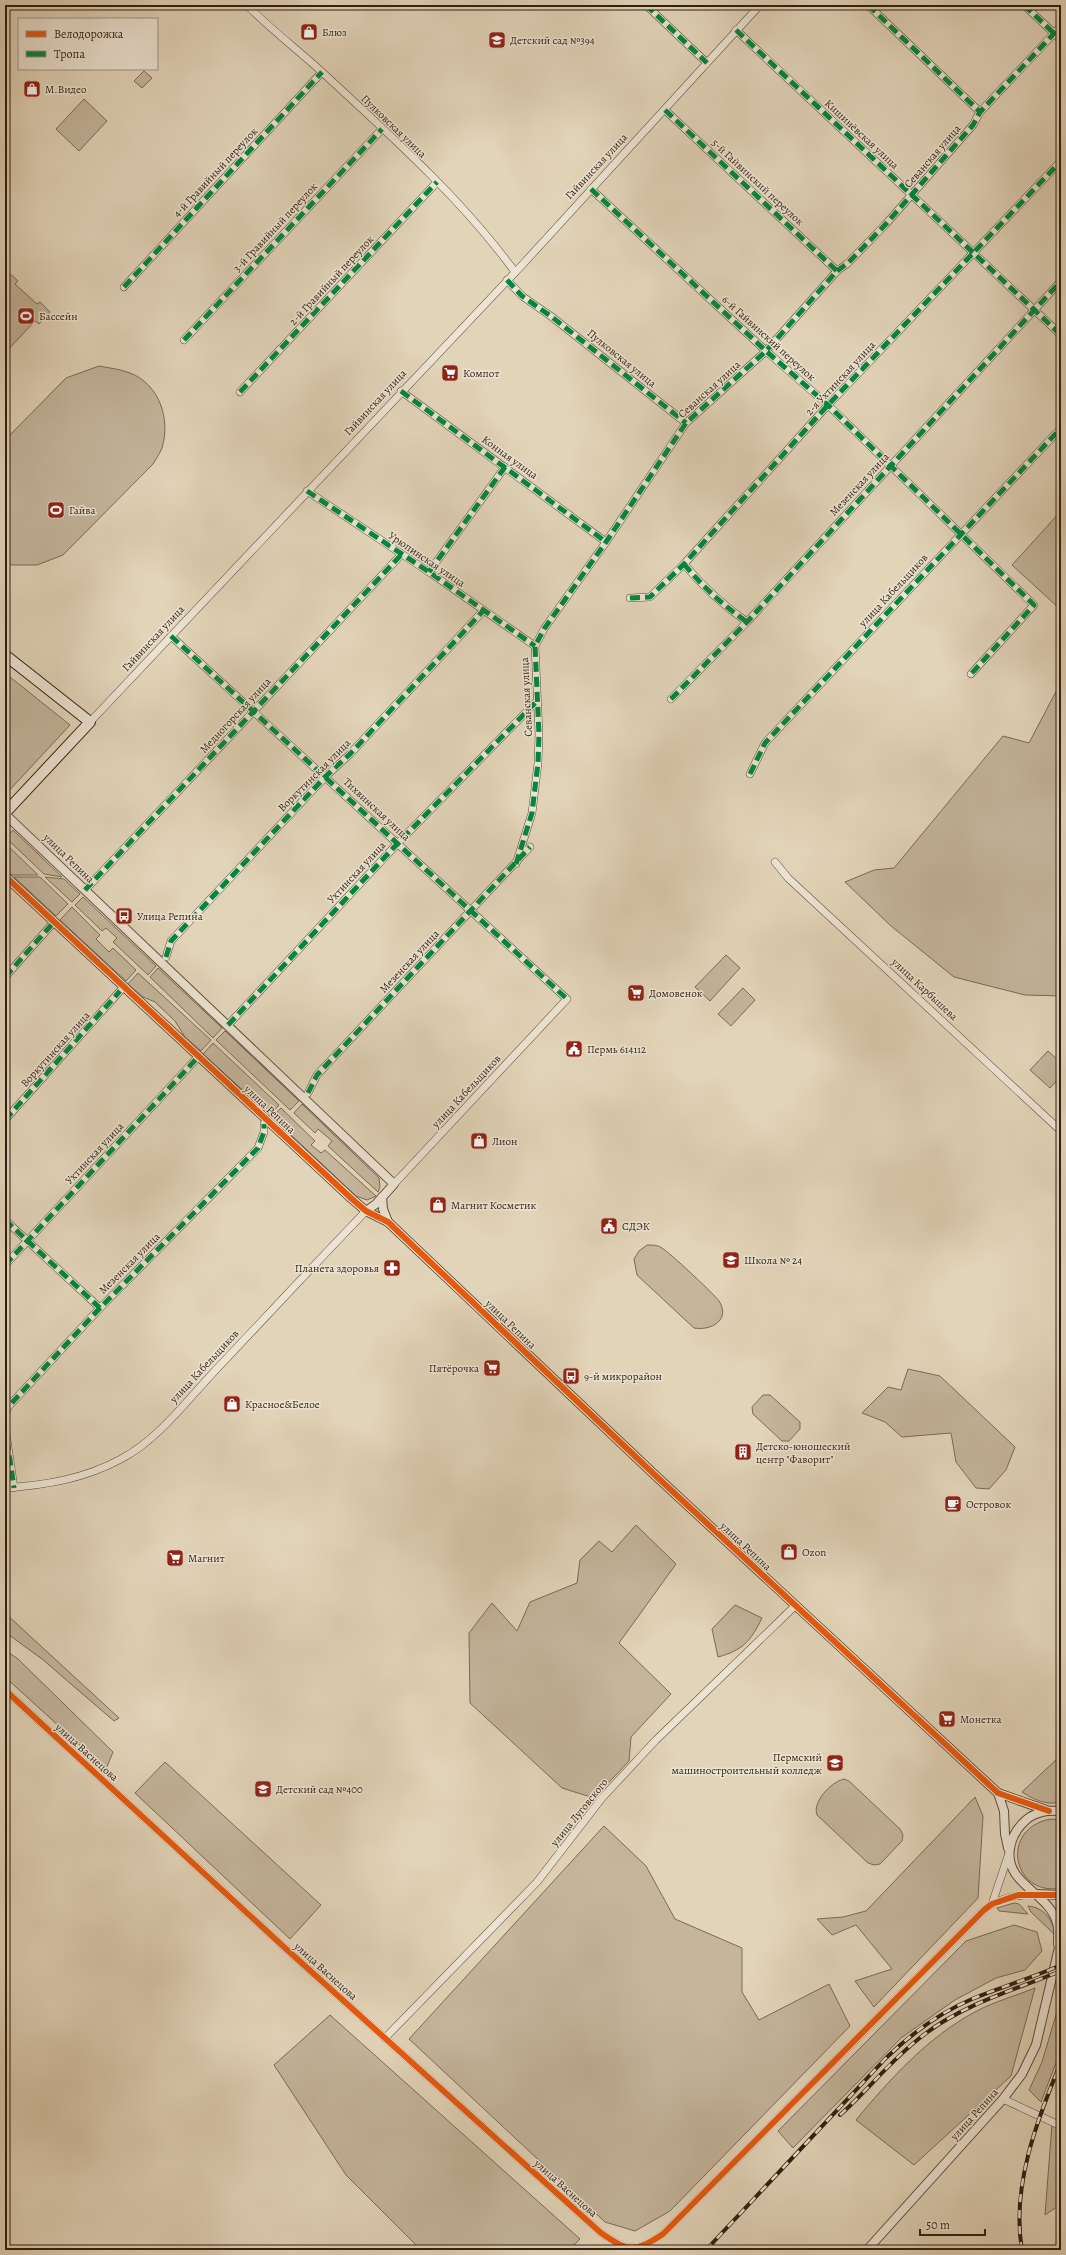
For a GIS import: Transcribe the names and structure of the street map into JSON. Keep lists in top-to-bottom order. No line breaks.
{"streets":{"main road":["Гайвинская улица"],"street":["Пулковская улица","Кишинёвская улица","Севанская улица","4-й Гравийный переулок","5-й Гайвинский переулок","3-й Гравийный переулок","2-й Гравийный переулок","6-й Гайвинский переулок","2-я Ухтинская улица","Конная улица","Мезенская улица","Урюпинская улица","улица Кабельщиков","Медногорская улица","Воркутинская улица","Тихвинская улица","улица Репина","Ухтинская улица","улица Карбышева","улица Васнецова","улица Луговского"]},"crossings":[["Пулковская улица","Севанская улица"],["Пулковская улица","Гайвинская улица"],["Пулковская улица","4-й Гравийный переулок"],["Пулковская улица","3-й Гравийный переулок"],["Пулковская улица","2-й Гравийный переулок"],["Кишинёвская улица","Севанская улица"],["Кишинёвская улица","Гайвинская улица"],["Кишинёвская улица","2-я Ухтинская улица"],["Кишинёвская улица","Мезенская улица"],["Севанская улица","5-й Гайвинский переулок"],["Севанская улица","6-й Гайвинский переулок"],["Севанская улица","Конная улица"],["Севанская улица","Мезенская улица"],["Севанская улица","Урюпинская улица"],["Севанская улица","Ухтинская улица"],["Гайвинская улица","5-й Гайвинский переулок"],["Гайвинская улица","6-й Гайвинский переулок"],["Гайвинская улица","Конная улица"],["Гайвинская улица","Урюпинская улица"],["Гайвинская улица","Тихвинская улица"],["Гайвинская улица","улица Репина"],["6-й Гайвинский переулок","2-я Ухтинская улица"],["6-й Гайвинский переулок","Мезенская улица"],["6-й Гайвинский переулок","улица Кабельщиков"],["Мезенская улица","Тихвинская улица"],["Урюпинская улица","Медногорская улица"],["Урюпинская улица","Воркутинская улица"],["улица Кабельщиков","Тихвинская улица"],["улица Кабельщиков","улица Репина"],["Медногорская улица","Тихвинская улица"],["Медногорская улица","улица Репина"],["Воркутинская улица","Тихвинская улица"],["Тихвинская улица","Ухтинская улица"],["улица Репина","Ухтинская улица"],["улица Репина","улица Луговского"],["улица Васнецова","улица Луговского"]],"places":{"shop":["Блюз","М.Видео","Лион","Магнит Косметик","Красное&Белое","Ozon"],"school or university":["Детский сад №394","Школа № 24","Пермский машиностроительный колледж","Детский сад №400"],"sports":["Бассейн","Гайва"],"supermarket":["Компот","Домовенок","Пятёрочка","Магнит","Монетка"],"bus stop":["Улица Репина","9-й микрорайон"],"public building":["Пермь 614112","СДЭК"],"pharmacy":["Планета здоровья"],"building":["Детско-юношеский центр \"Фаворит\""],"cafe":["Островок"]},"legend":["Велодорожка","Тропа"],"scale_bar":"50 m"}
